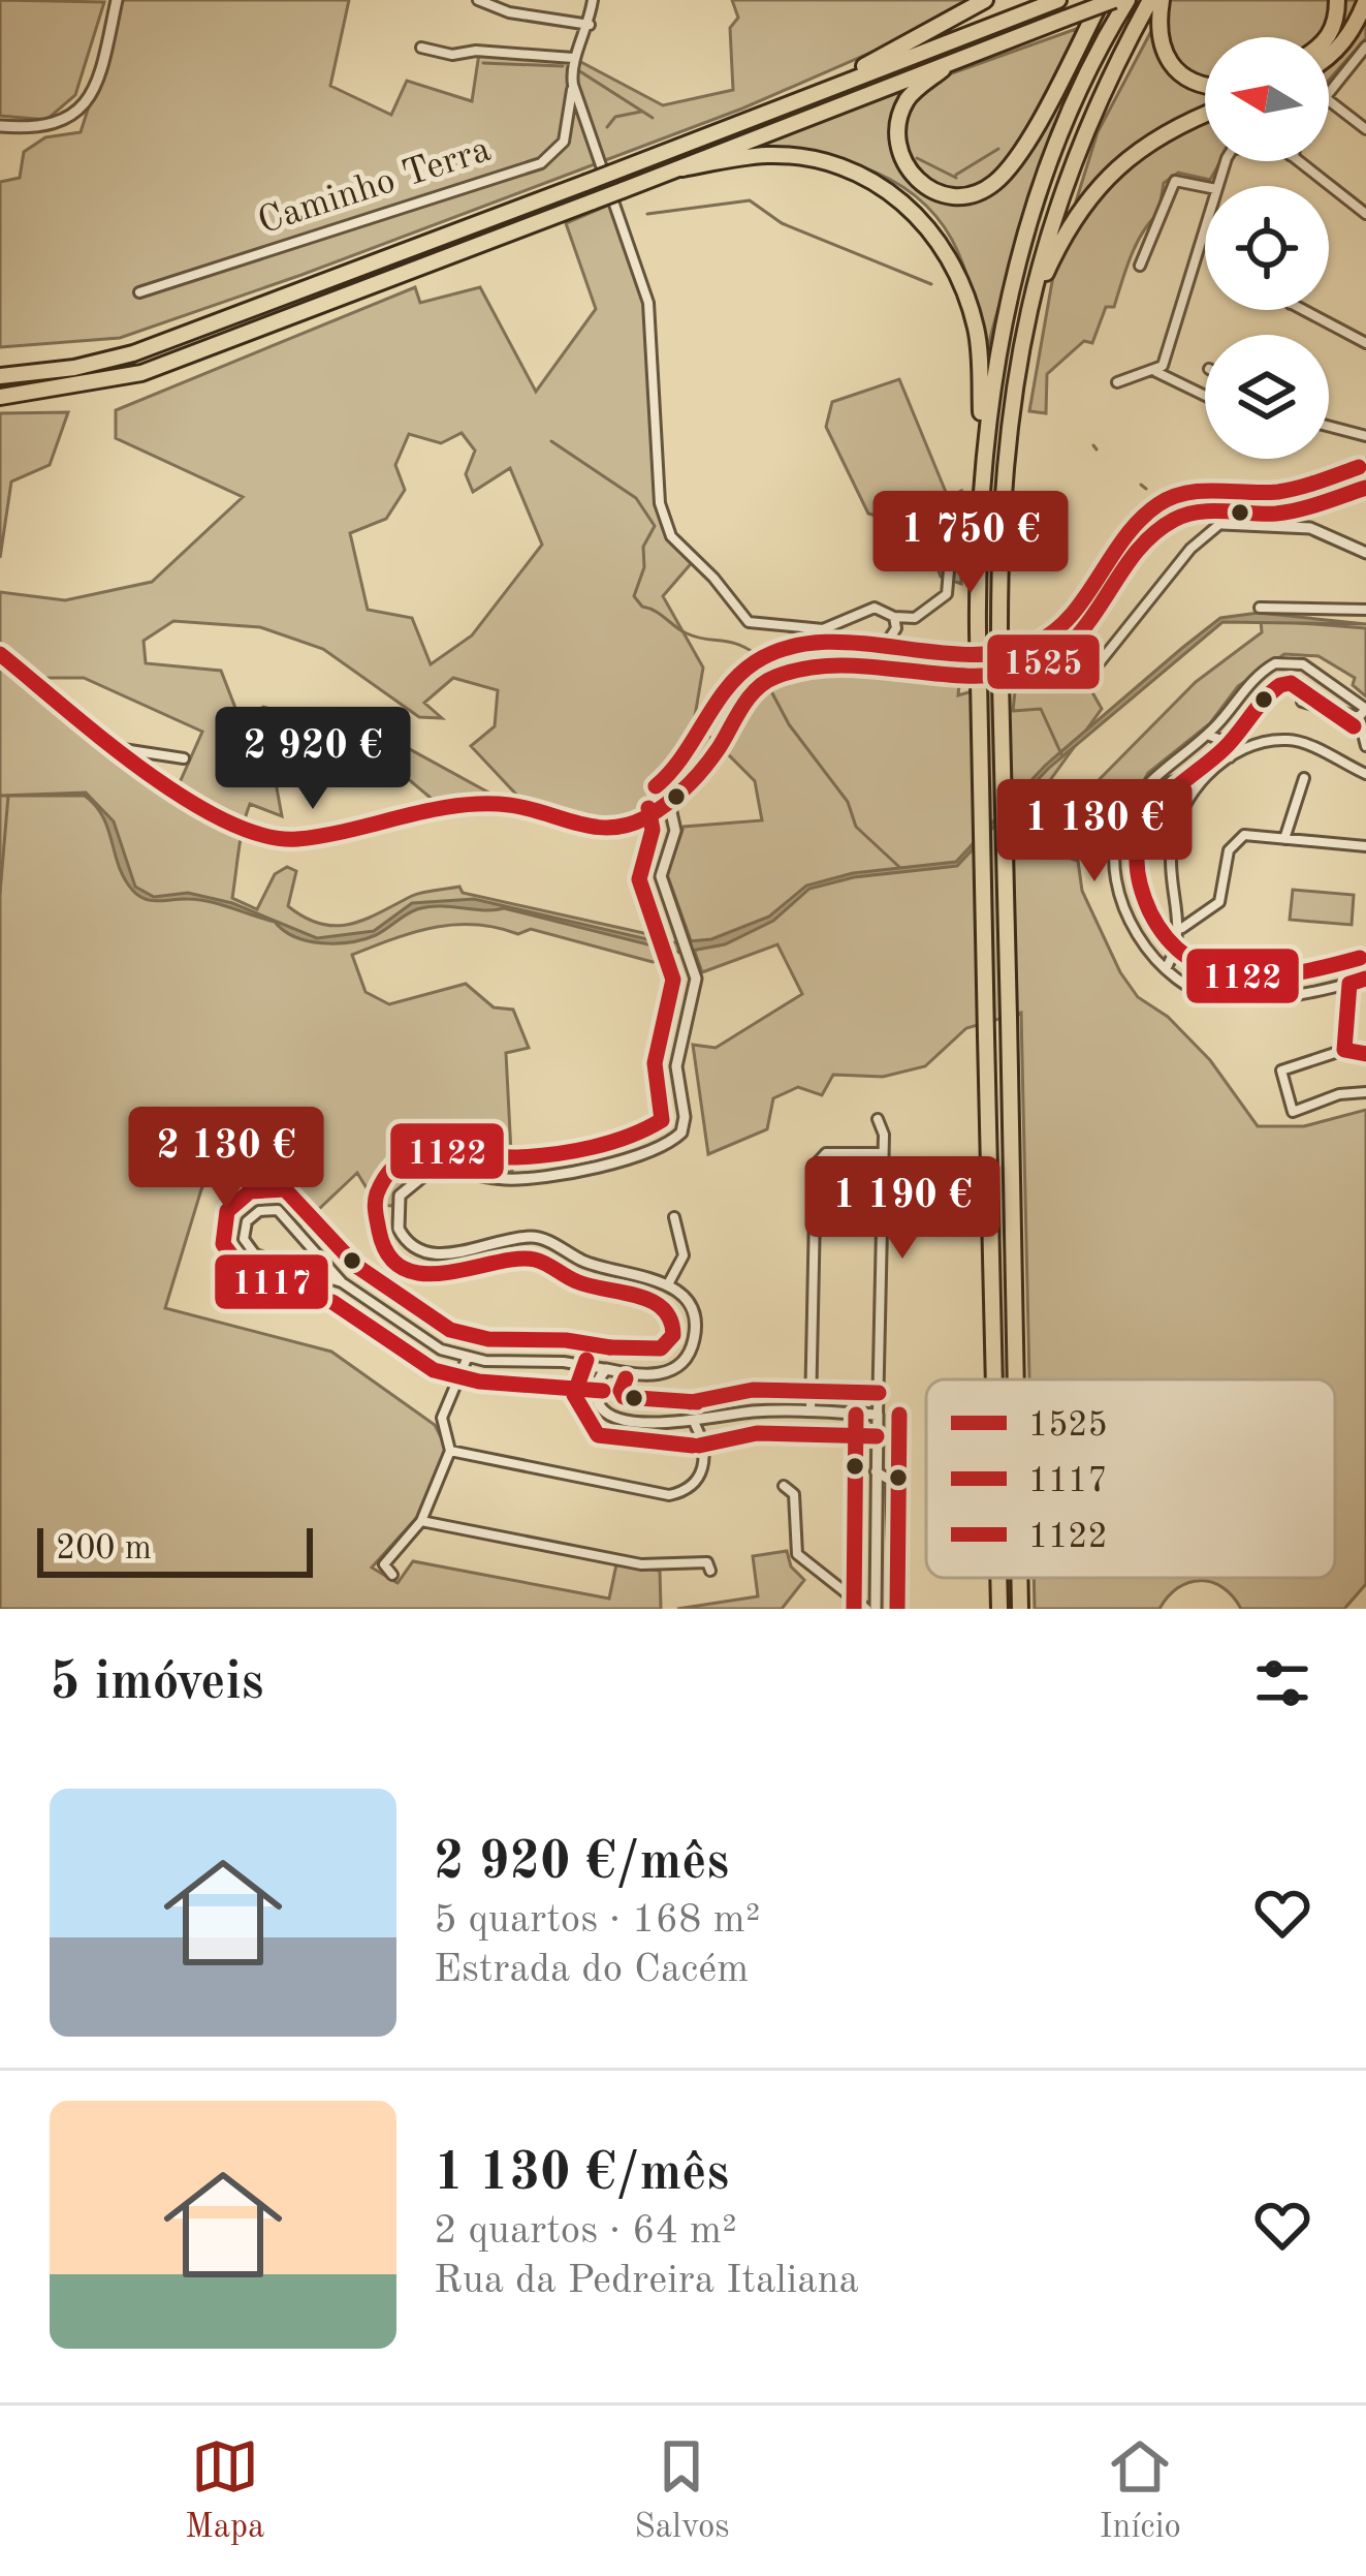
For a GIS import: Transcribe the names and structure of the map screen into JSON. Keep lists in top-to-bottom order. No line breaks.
{"streets":{"street":["Caminho Terra"]},"lines":["transit line 1122","transit line 1525","transit line 1117"],"legend":["1525","1117","1122"],"scale_bar":"200 m","north":"left","page":{"price":["1 750 €","2 920 €","1 130 €","2 130 €","1 190 €"],"scale":"200 m","heading":"5 imóveis","list":[{"name":"2 920 €/mês","note":"5 quartos · 168 m² · Estrada do Cacém"},{"name":"1 130 €/mês","note":"2 quartos · 64 m² · Rua da Pedreira Italiana"}],"tabs":["Mapa","Salvos","Início"]}}
